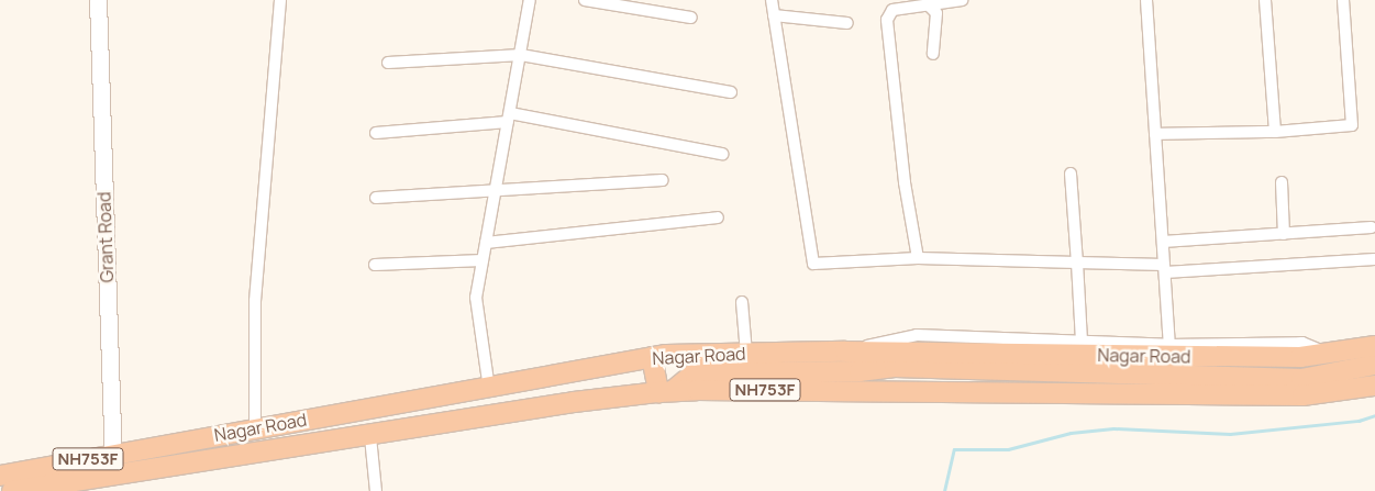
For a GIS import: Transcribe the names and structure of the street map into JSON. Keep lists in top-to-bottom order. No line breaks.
{"streets":{"highway":["Nagar Road","NH753F"],"main road":["Grant Road"]},"crossings":[["Grant Road","Nagar Road"]]}
